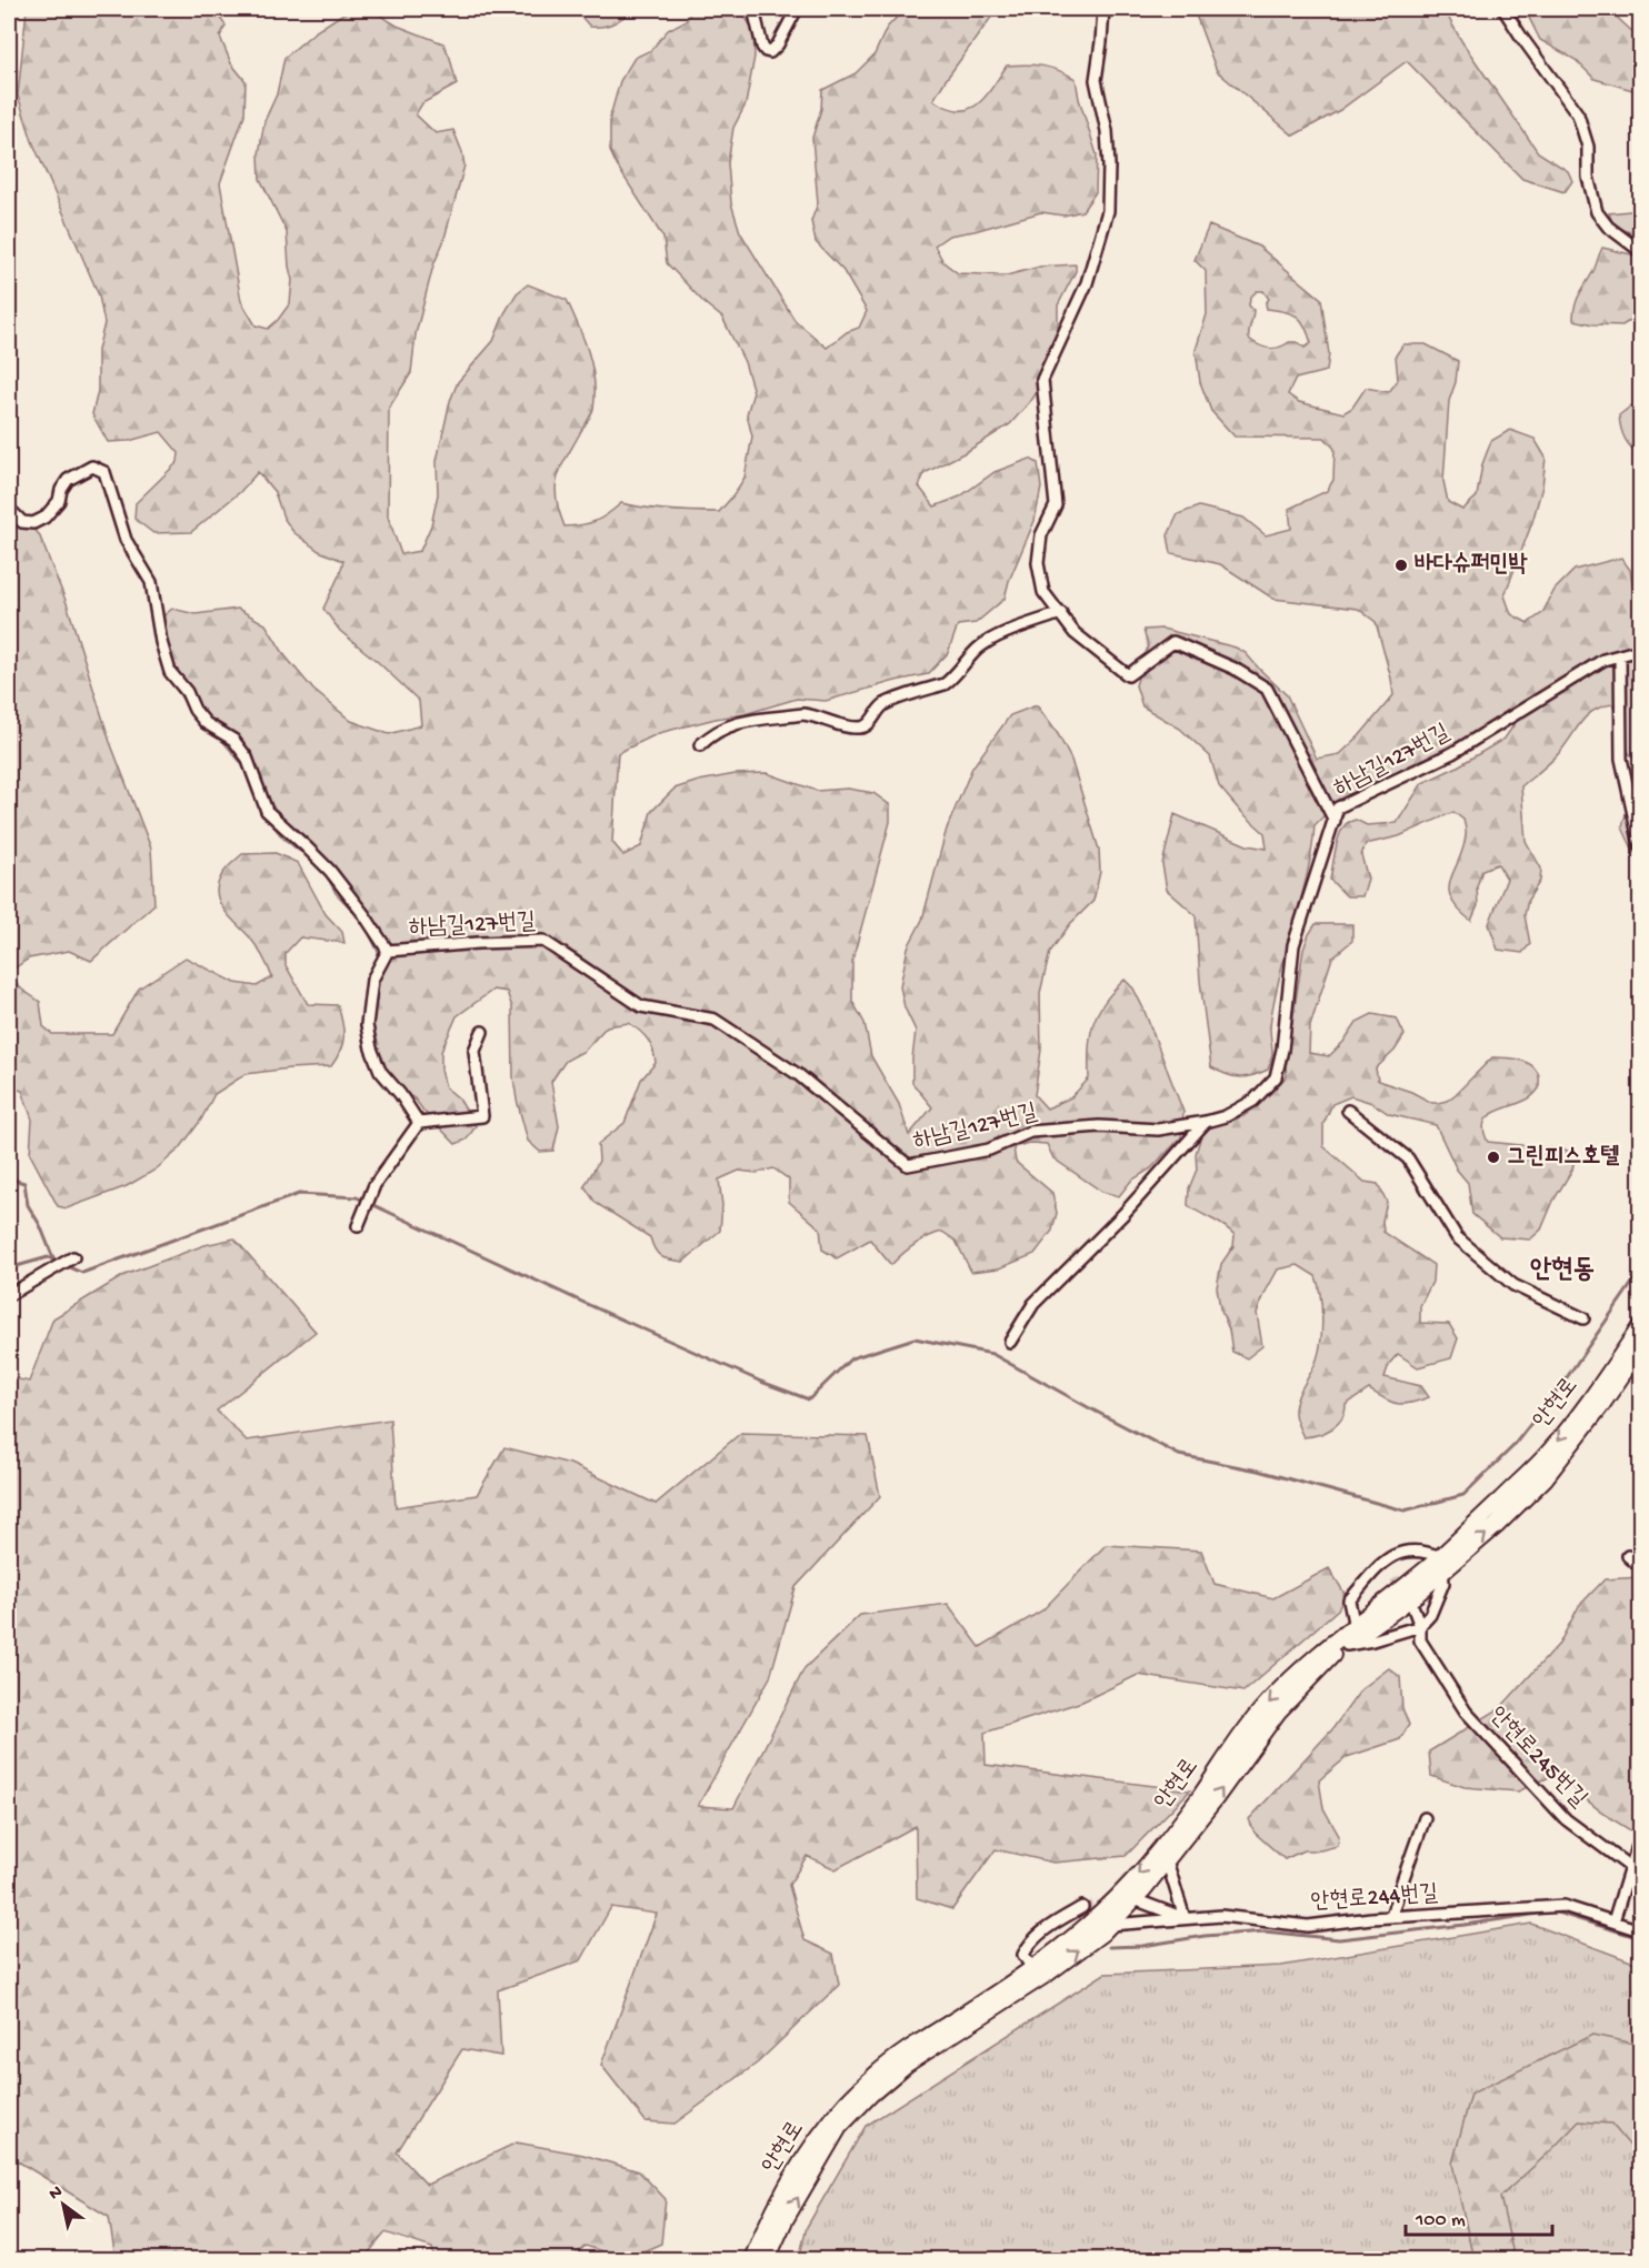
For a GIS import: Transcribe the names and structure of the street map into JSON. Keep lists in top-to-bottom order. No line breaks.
{"streets":{"street":["하남길127번길","안현로","안현로245번길","안현로244번길"]},"crossings":[["안현로","안현로244번길"]],"districts":["안현동"],"places":["바다슈퍼민박","그린피스호텔"],"scale_bar":"100 m","north":"top left"}
